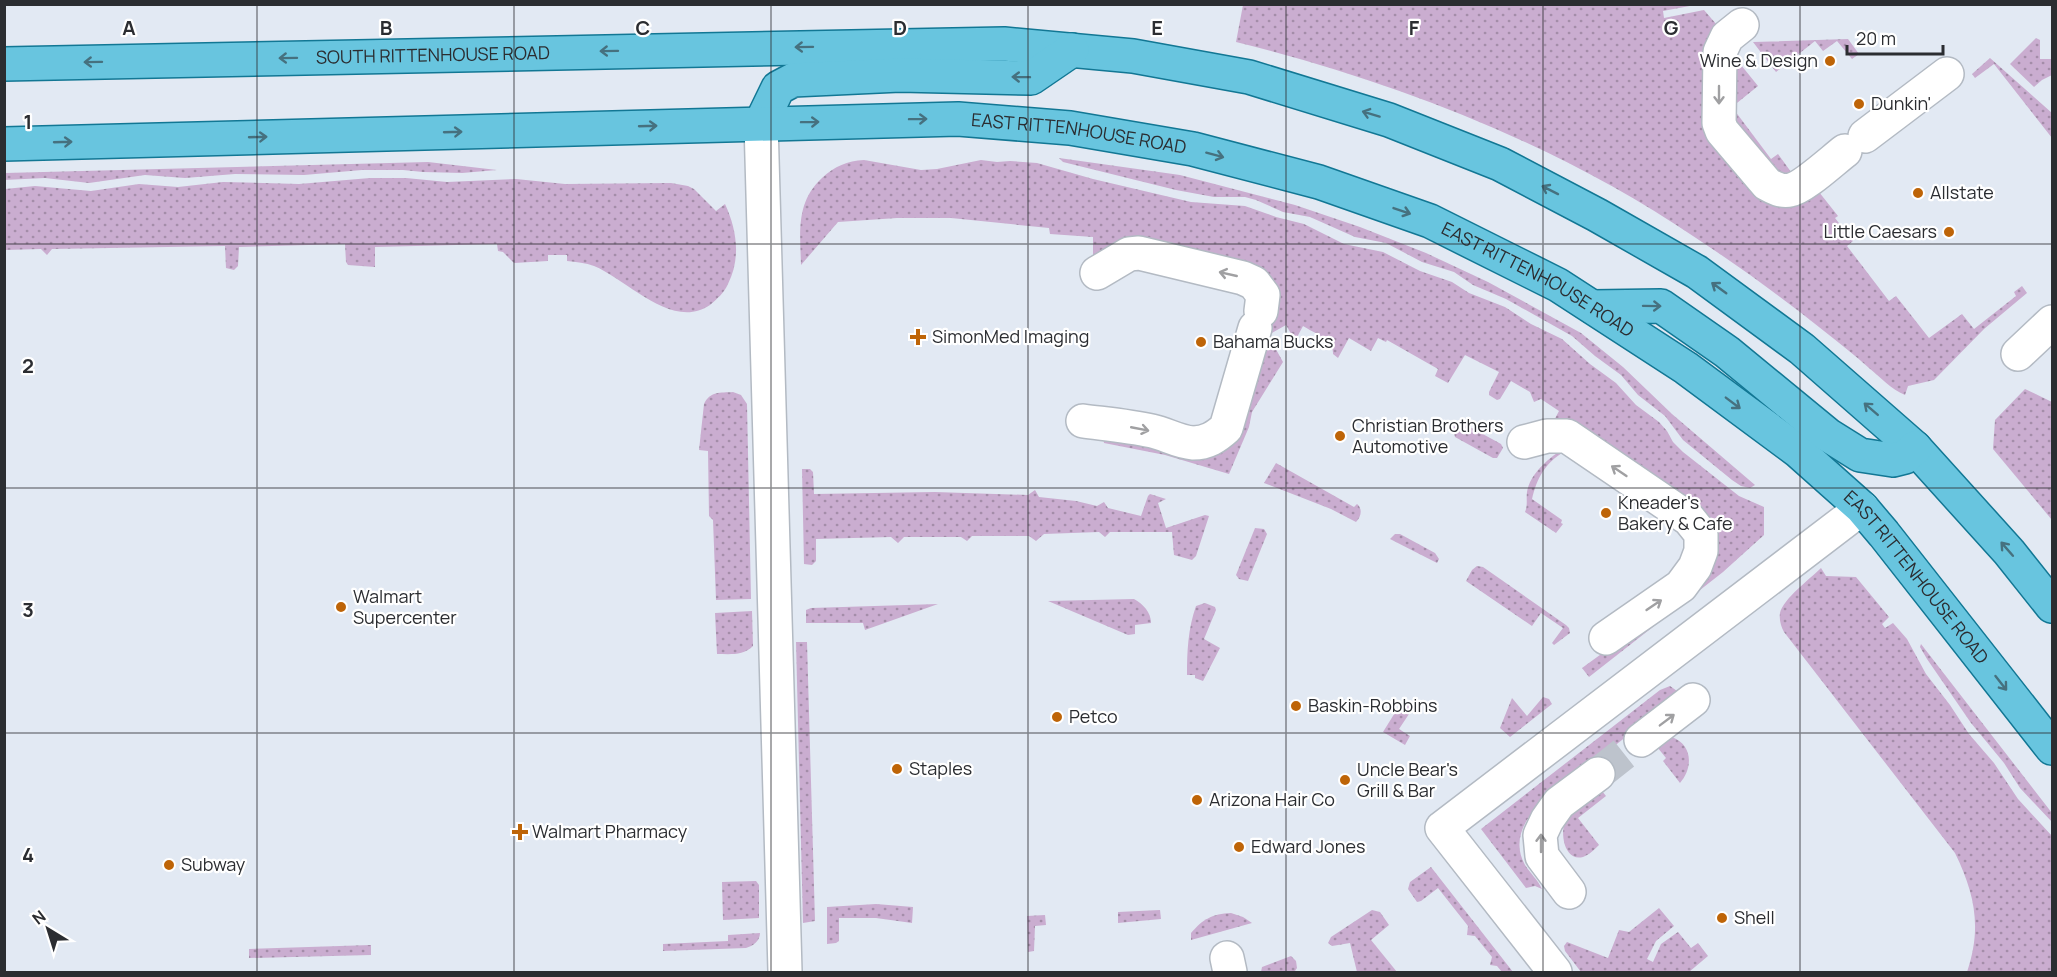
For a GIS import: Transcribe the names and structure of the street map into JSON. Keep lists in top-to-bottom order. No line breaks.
{"streets":{"main road":["SOUTH RITTENHOUSE ROAD","EAST RITTENHOUSE ROAD"]},"places":{"other":["Wine & Design","Dunkin'","Allstate","Little Caesars","Bahama Bucks","Christian Brothers Automotive","Kneader's Bakery & Cafe","Walmart Supercenter","Baskin-Robbins","Petco","Staples","Uncle Bear's Grill & Bar","Arizona Hair Co","Edward Jones","Subway","Shell"],"health":["SimonMed Imaging","Walmart Pharmacy"]},"scale_bar":"20 m","north":"top left","grid":{"columns":["A","B","C","D","E","F","G"],"rows":["1","2","3","4"]}}
